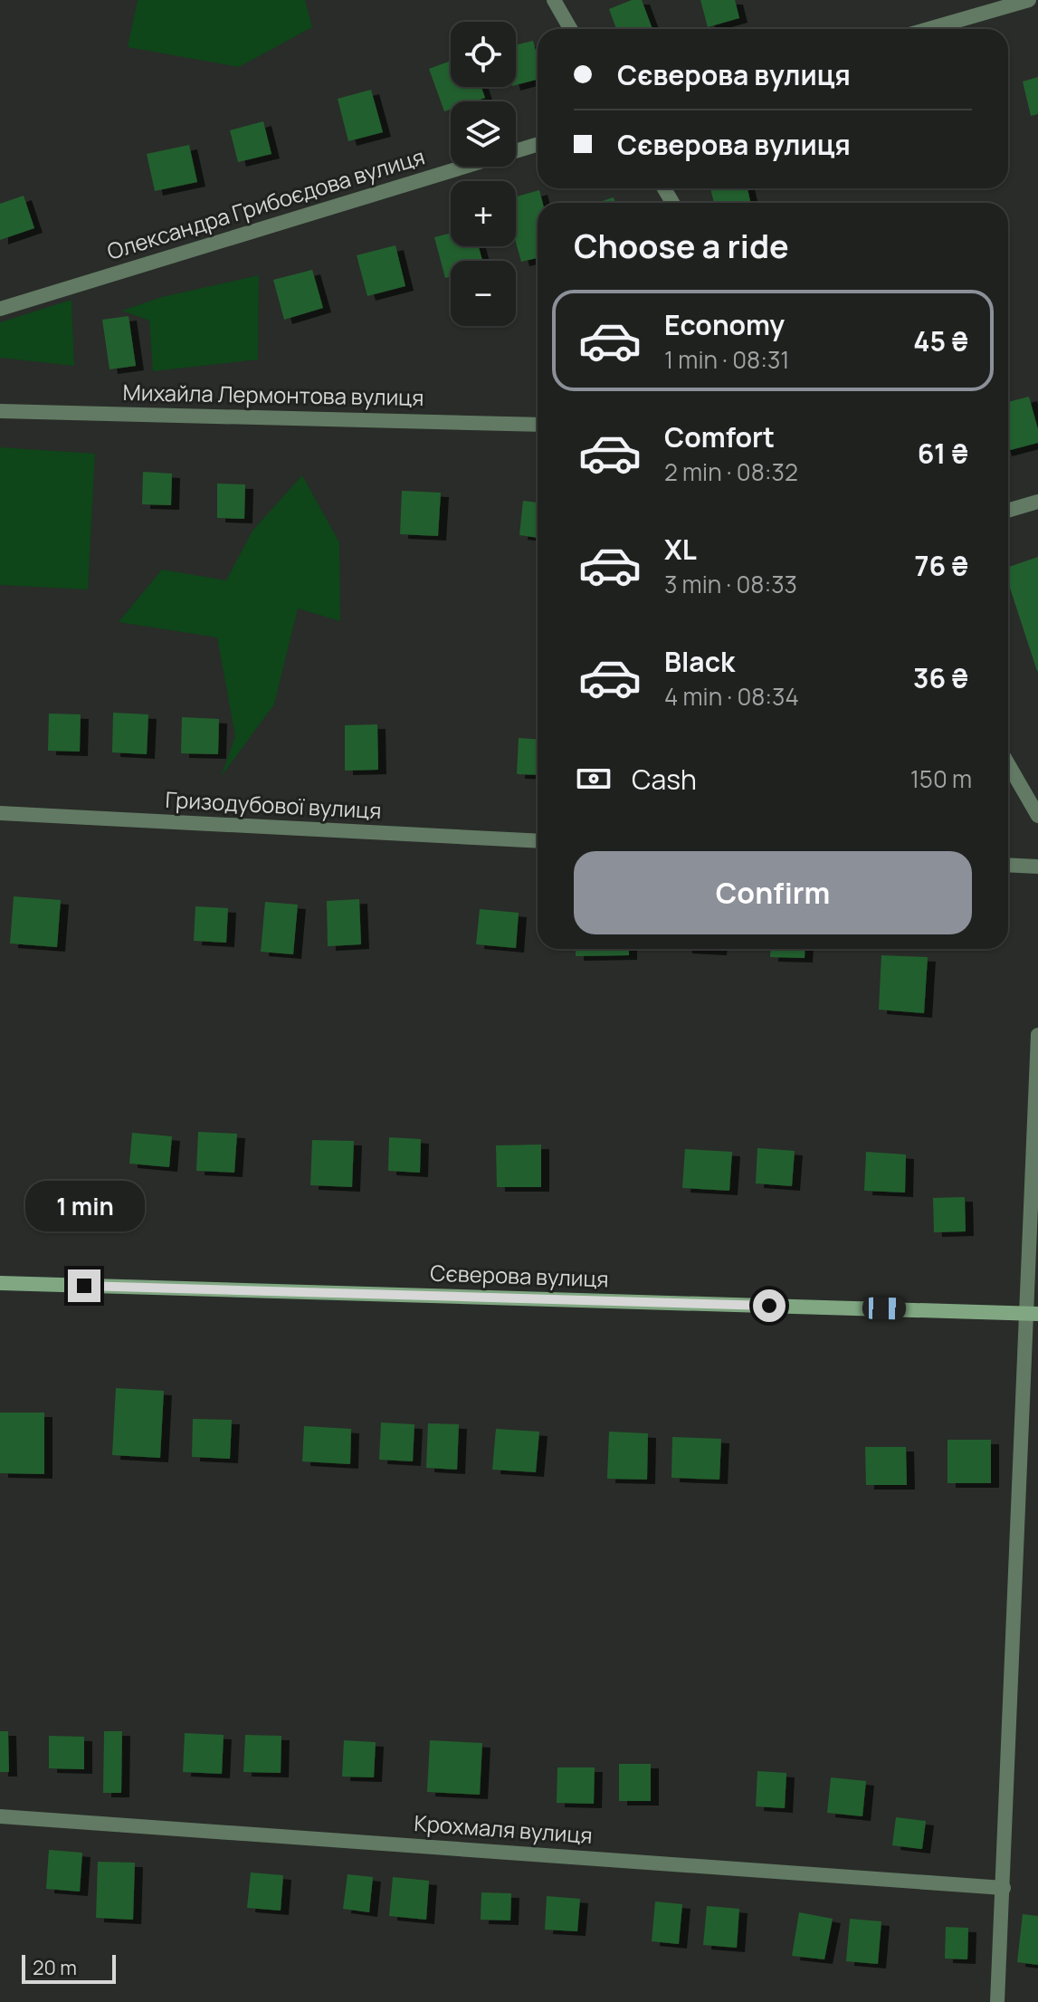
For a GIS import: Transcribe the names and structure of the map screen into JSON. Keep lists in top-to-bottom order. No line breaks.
{"streets":{"main road":["Сєверова вулиця"],"street":["Олександра Грибоєдова вулиця","Михайла Лермонтова вулиця","Гризодубової вулиця","Крохмаля вулиця"]},"scale_bar":"20 m","page":{"map_buttons":["+","−"],"banner":["Сєверова вулиця","Сєверова вулиця"],"heading":"Choose a ride","list":[{"name":"Economy","note":"1 min · 08:31","value":"45 ₴"},{"name":"Comfort","note":"2 min · 08:32","value":"61 ₴"},{"name":"XL","note":"3 min · 08:33","value":"76 ₴"},{"name":"Black","note":"4 min · 08:34","value":"36 ₴"}],"pay":["Cash","150 m"],"buttons":"Confirm","bubble":"1 min","scale":"20 m"}}
